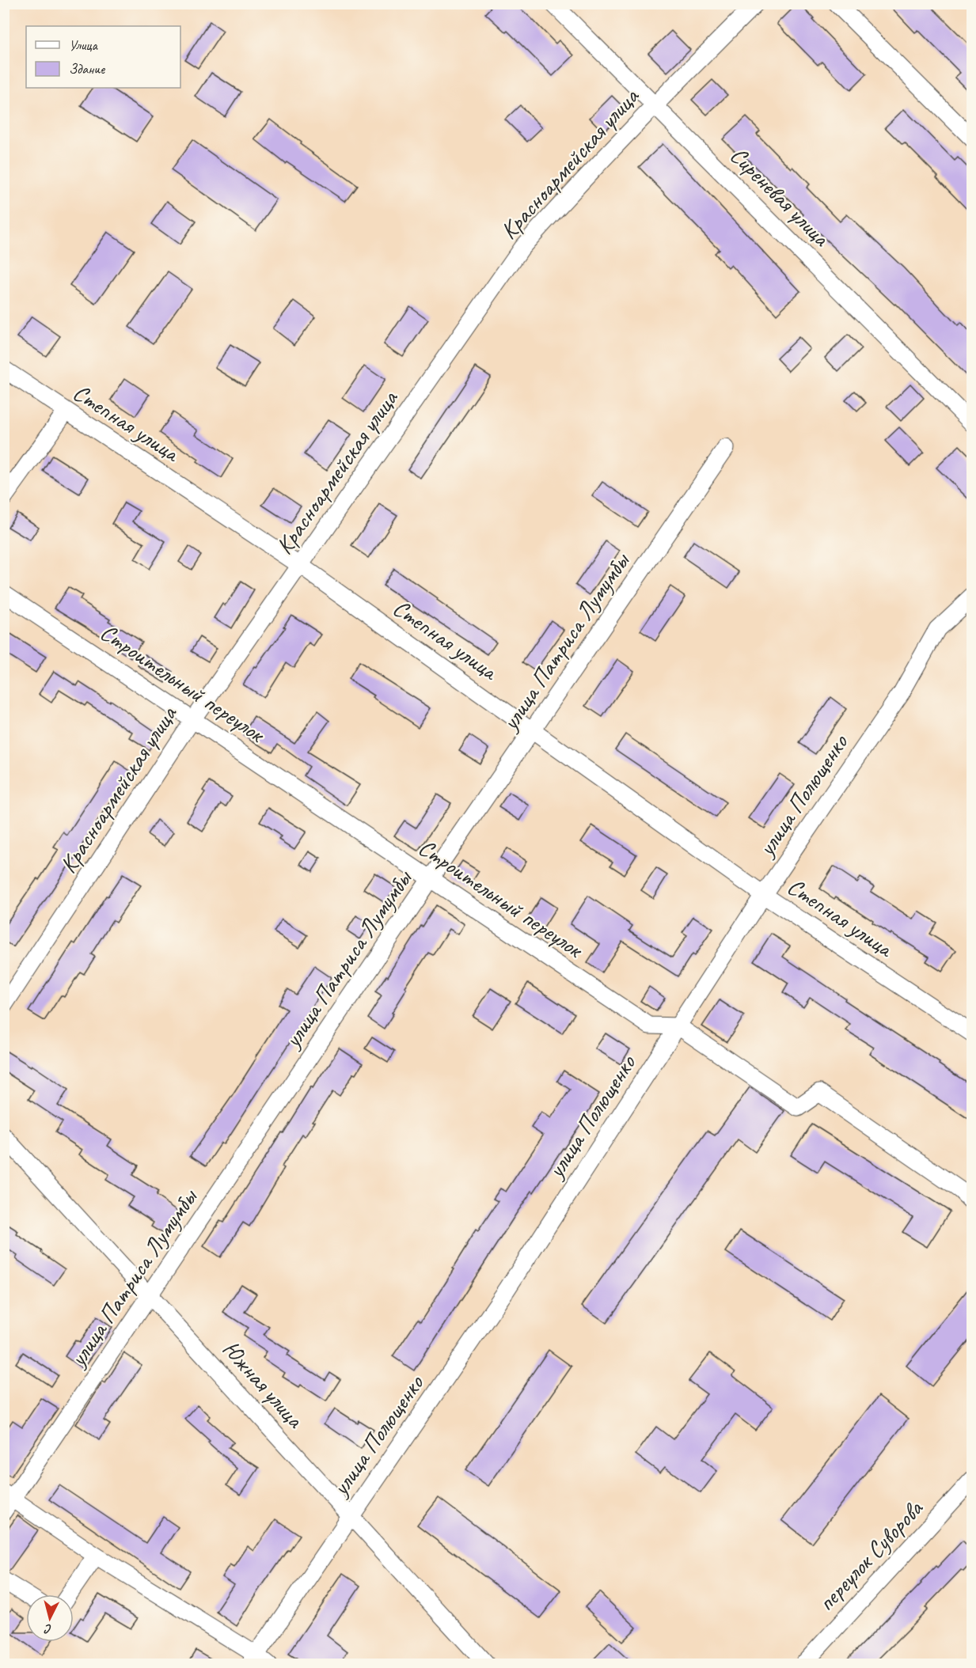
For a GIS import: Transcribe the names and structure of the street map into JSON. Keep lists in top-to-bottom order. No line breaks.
{"streets":{"street":["Красноармейская улица","Сиреневая улица","Степная улица","улица Патриса Лумумбы","Строительный переулок","улица Полющенко","Южная улица","переулок Суворова"]},"crossings":[["Красноармейская улица","Сиреневая улица"],["Красноармейская улица","Степная улица"],["Красноармейская улица","Строительный переулок"],["Степная улица","улица Патриса Лумумбы"],["Степная улица","улица Полющенко"],["улица Патриса Лумумбы","Строительный переулок"],["улица Патриса Лумумбы","улица Полющенко"],["улица Патриса Лумумбы","Южная улица"],["Строительный переулок","улица Полющенко"],["улица Полющенко","Южная улица"]],"legend":["Улица","Здание"],"north":"bottom"}
